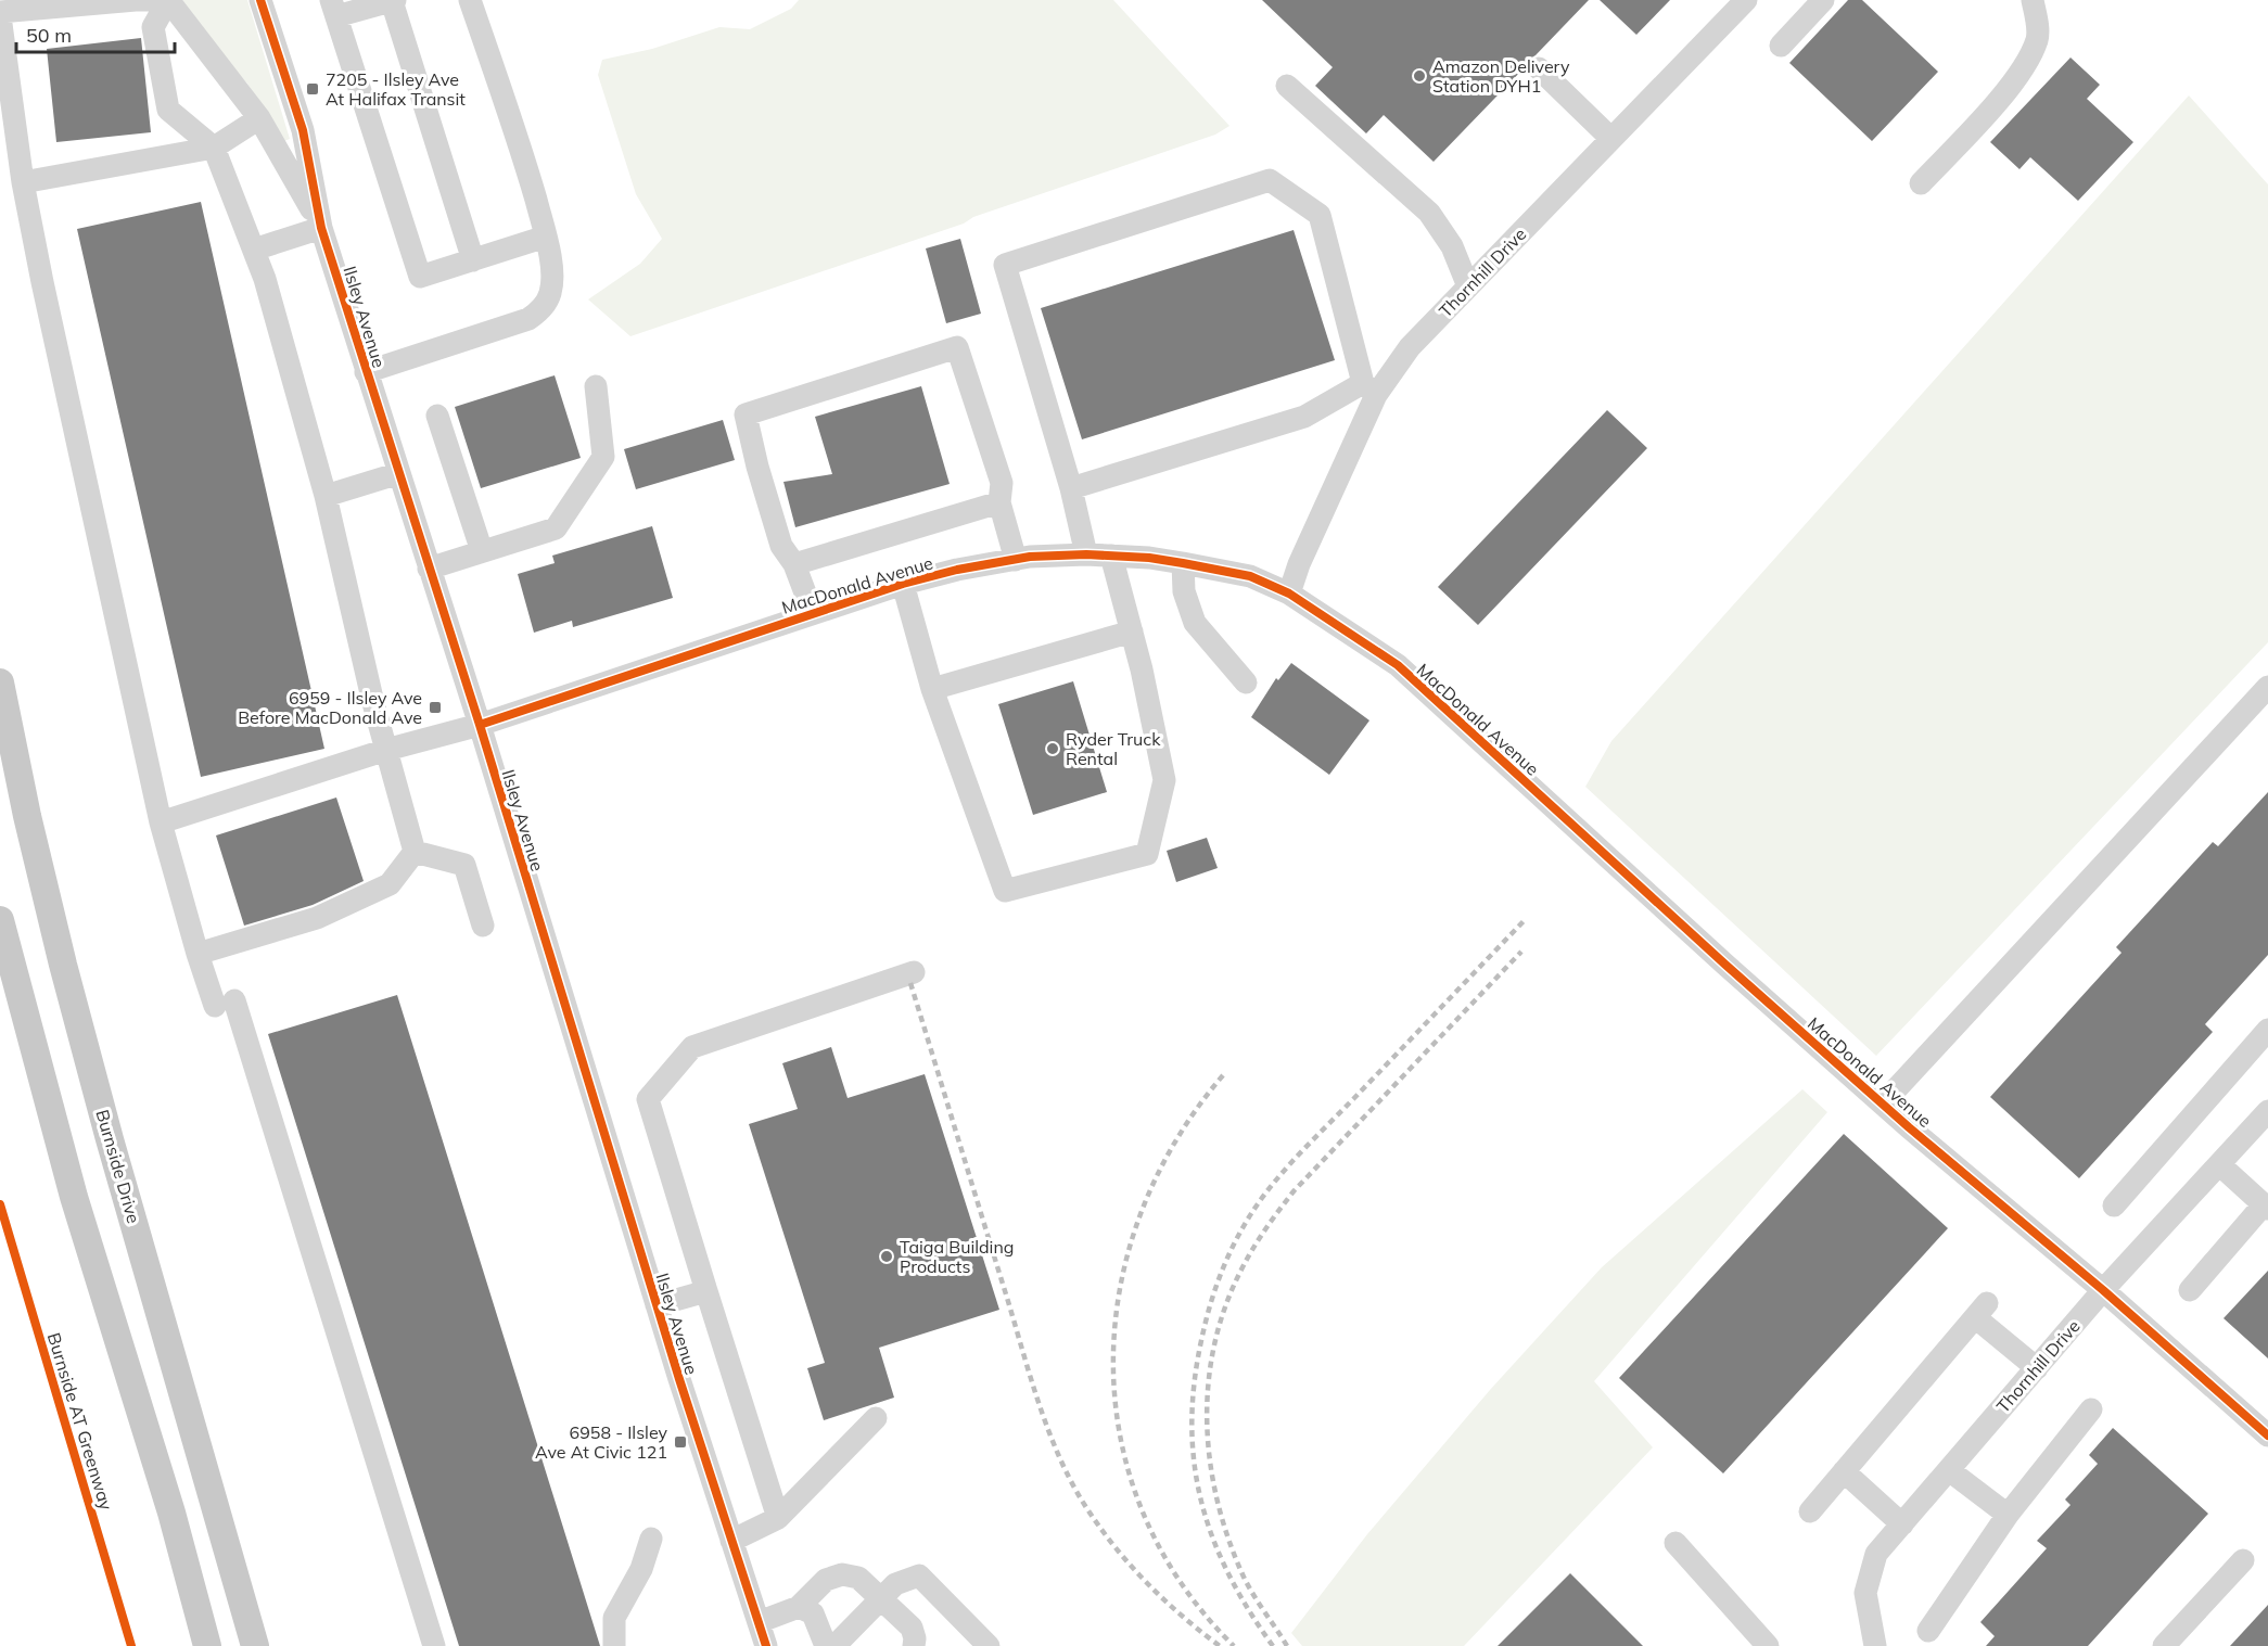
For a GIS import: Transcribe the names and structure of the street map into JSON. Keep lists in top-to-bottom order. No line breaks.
{"streets":{"main road":["Burnside Drive"],"street":["Thornhill Drive","Ilsley Avenue","MacDonald Avenue"],"cycle path":["Burnside AT Greenway"]},"crossings":[["Thornhill Drive","MacDonald Avenue"],["Ilsley Avenue","MacDonald Avenue"]],"places":{"other":["Amazon Delivery Station DYH1","Ryder Truck Rental","Taiga Building Products"],"transit":["7205 - Ilsley Ave At Halifax Transit","6959 - Ilsley Ave Before MacDonald Ave","6958 - Ilsley Ave At Civic 121"]},"scale_bar":"50 m"}
